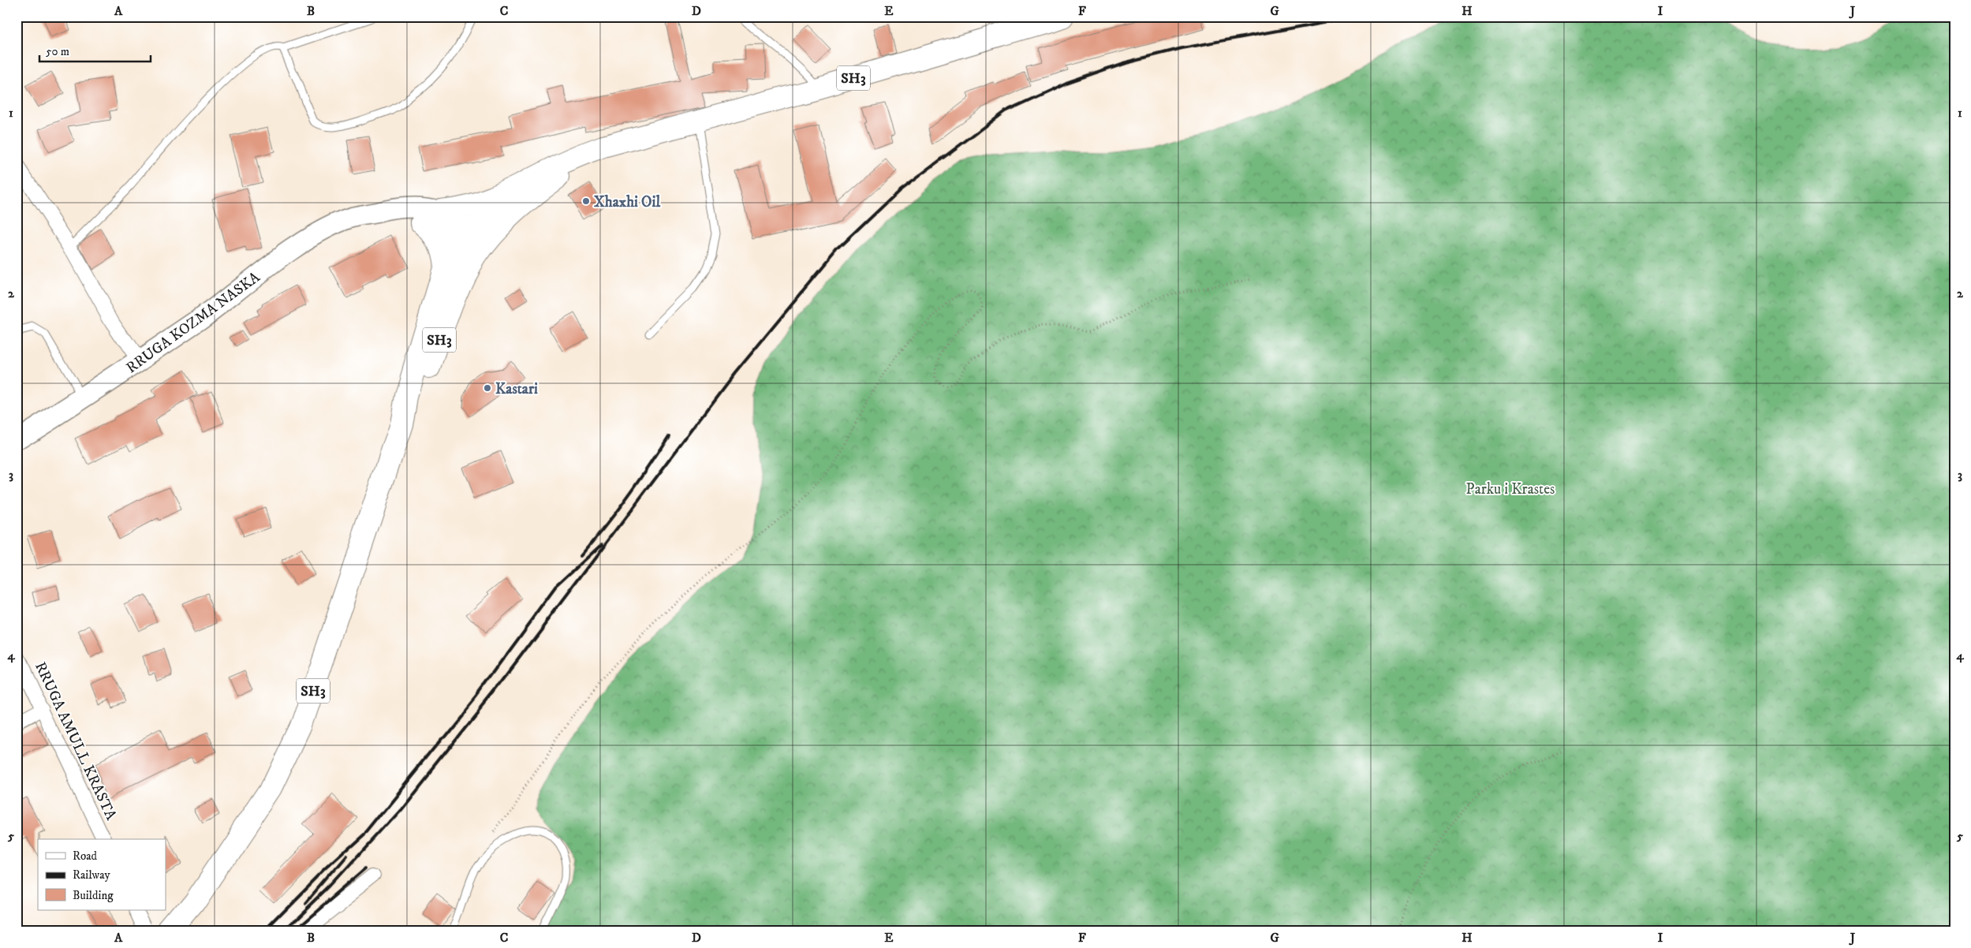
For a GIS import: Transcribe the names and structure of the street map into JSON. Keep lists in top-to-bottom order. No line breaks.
{"streets":{"main road":["SH3","RRUGA KOZMA NASKA"],"street":["RRUGA AMULL KRASTA"]},"crossings":[["SH3","RRUGA KOZMA NASKA"]],"parks":["Parku i Krastes"],"places":["Xhaxhi Oil","Kastari"],"legend":["Road","Railway","Building"],"scale_bar":"50 m","grid":{"columns":["A","B","C","D","E","F","G","H","I","J"],"rows":["1","2","3","4","5"]}}
